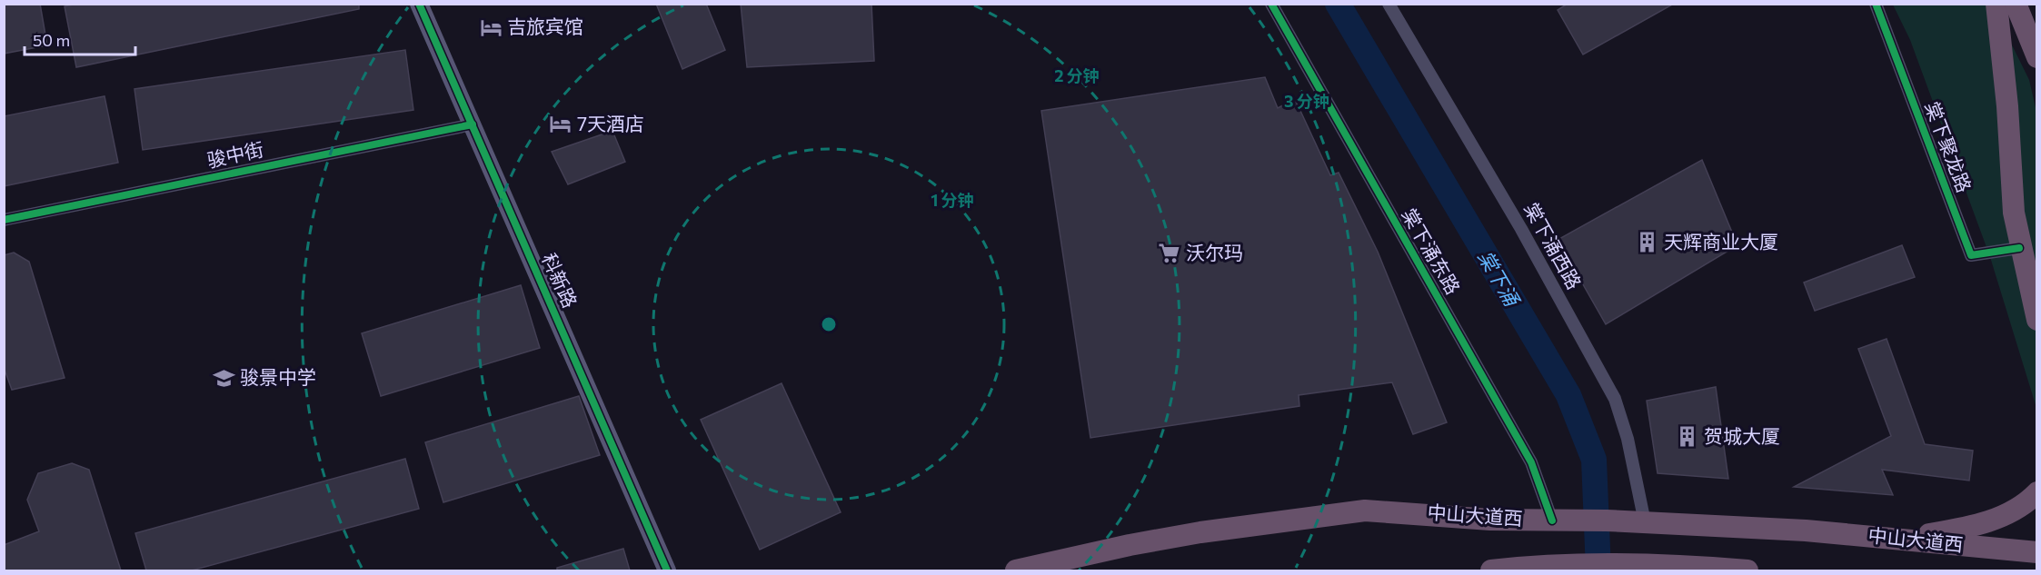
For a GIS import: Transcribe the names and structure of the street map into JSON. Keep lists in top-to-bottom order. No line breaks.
{"streets":{"highway":["中山大道西"],"street":["棠下聚龙路","骏中街","棠下涌西路","棠下涌东路","科新路"]},"crossings":[["骏中街","科新路"],["棠下涌西路","中山大道西"],["棠下涌东路","中山大道西"]],"water":["棠下涌"],"places":{"hotel":["吉旅宾馆","7天酒店"],"building":["天辉商业大厦","贺城大厦"],"supermarket":["沃尔玛"],"school or university":["骏景中学"]},"scale_bar":"50 m","rings":["2 分钟","3 分钟","1 分钟"]}
